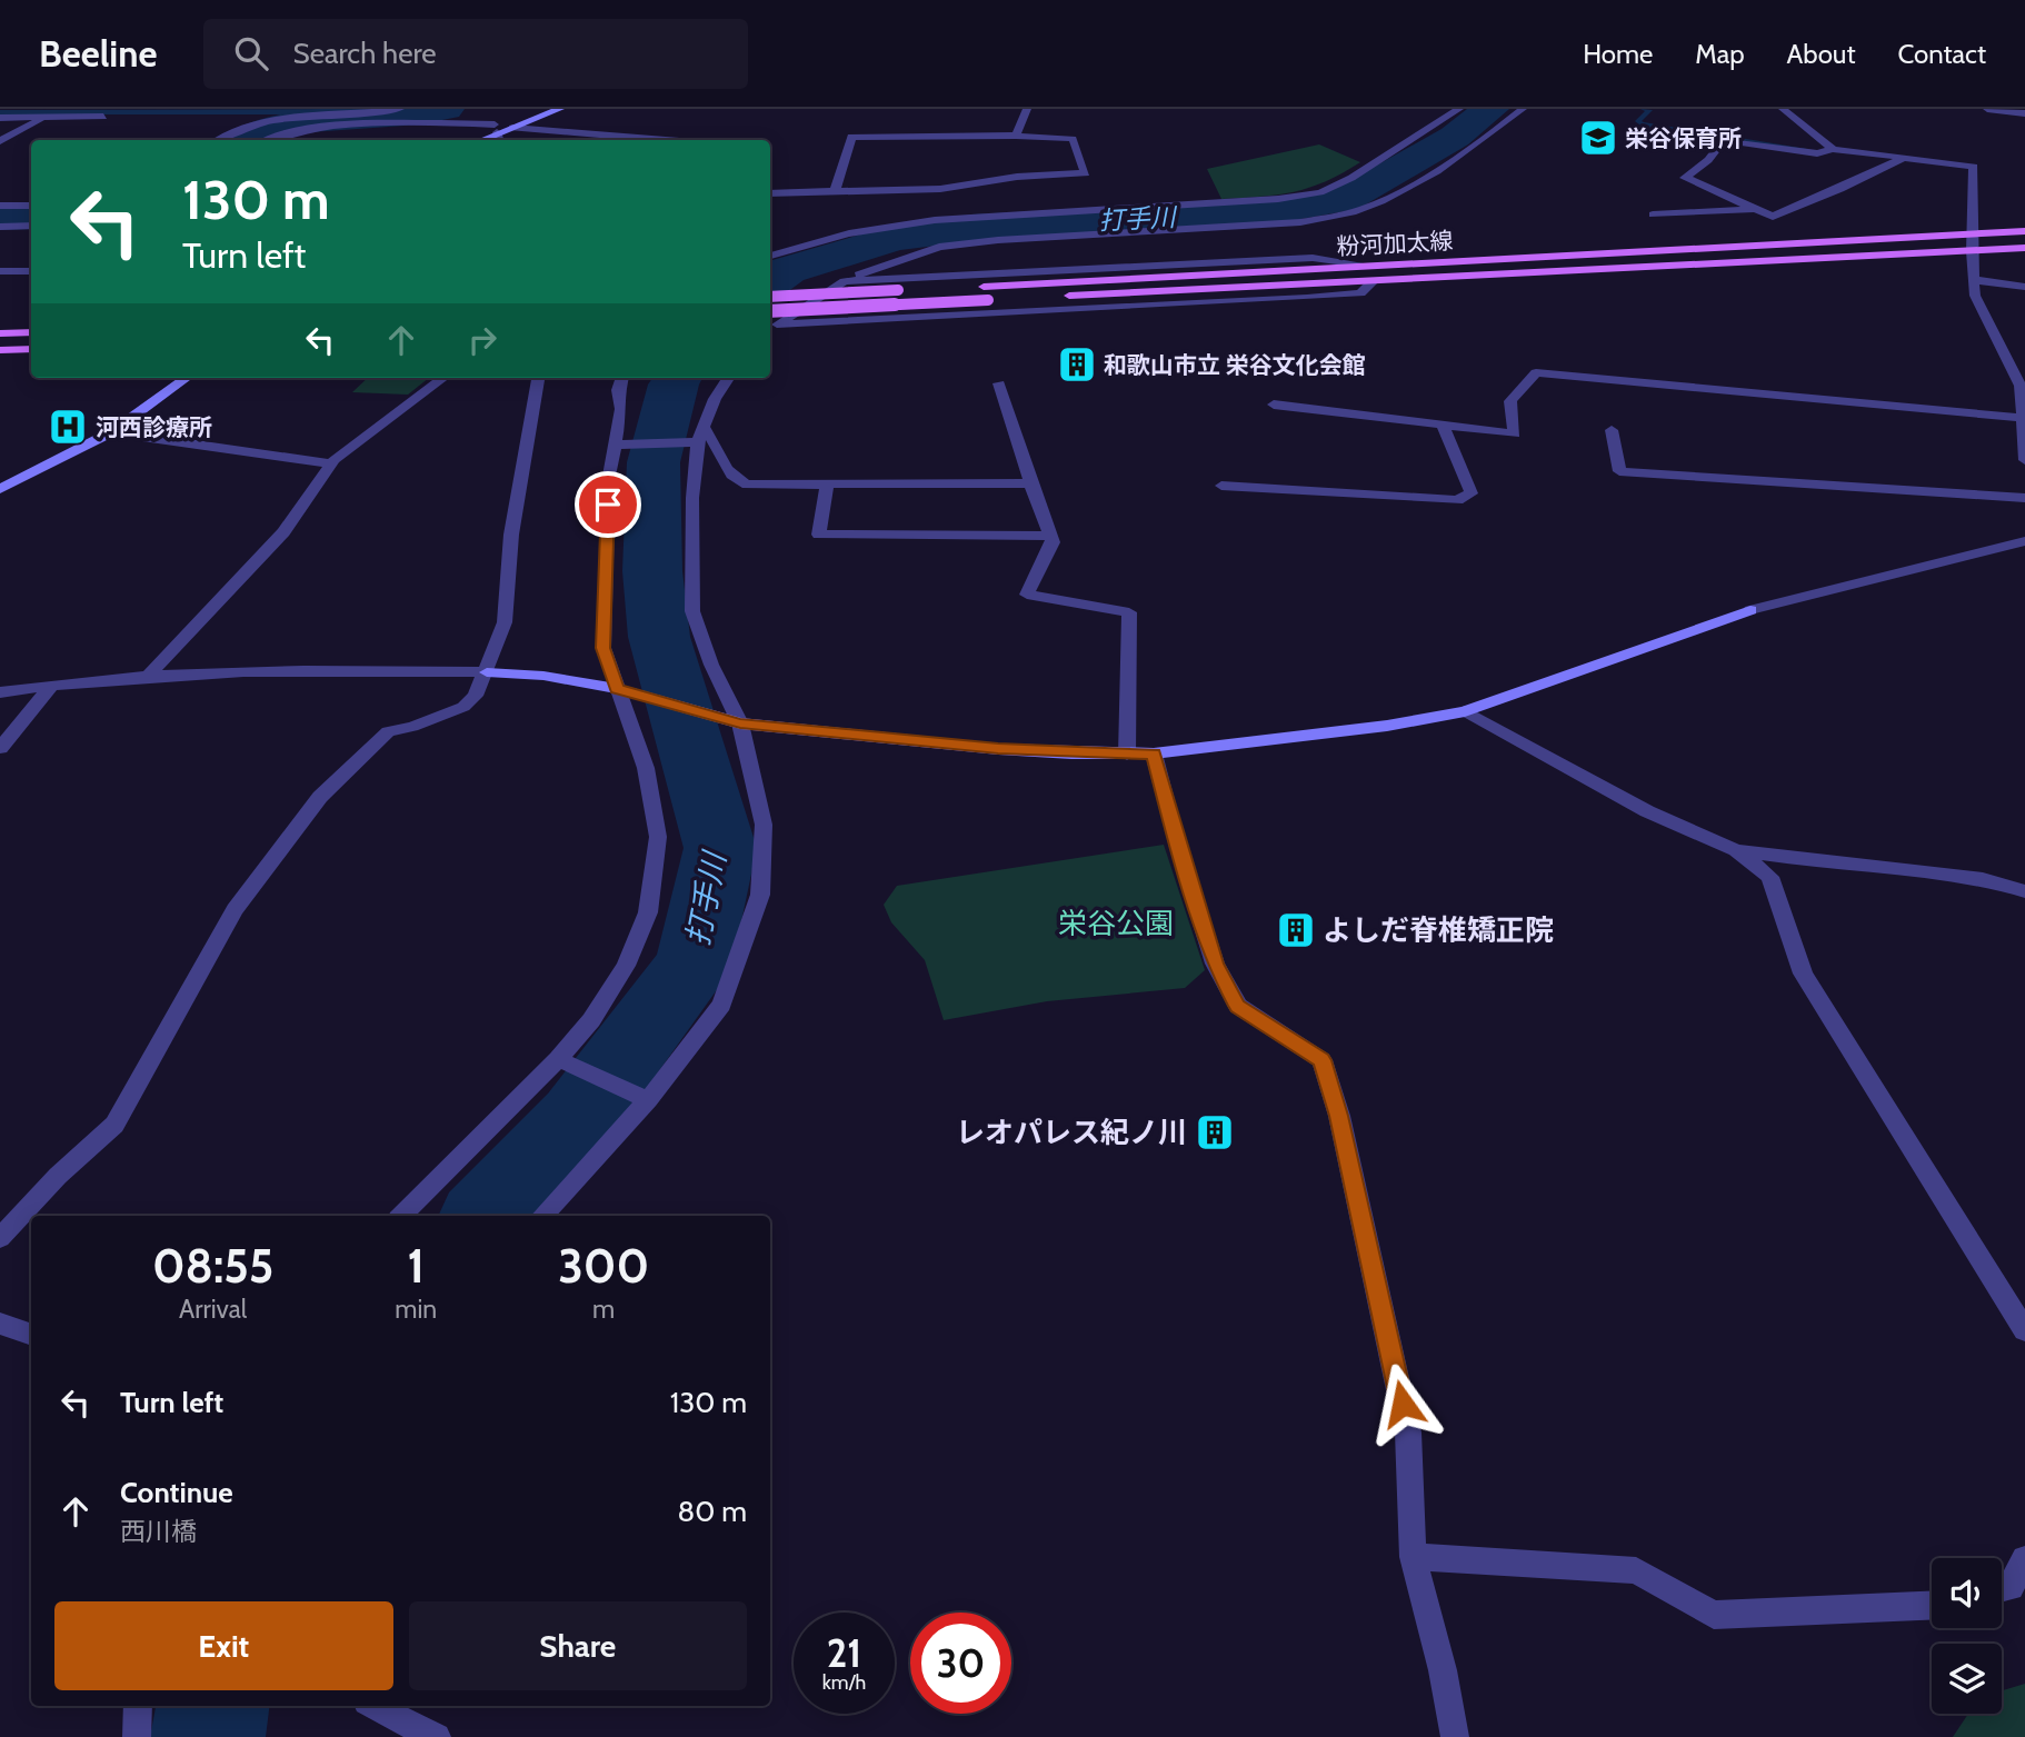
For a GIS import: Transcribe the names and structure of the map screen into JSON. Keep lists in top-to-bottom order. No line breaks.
{"streets":{"main road":["粉河加太線"]},"water":["打手川"],"parks":["栄谷公園"],"places":{"school or university":["栄谷保育所"],"building":["和歌山市立 栄谷文化会館","よしだ脊椎矯正院","レオパレス紀ノ川"],"hospital":["河西診療所"]},"page":{"header":"Beeline","search":"Search here","nav":["Home","Map","About","Contact"],"turn":["130 m","Turn left"],"eta":["08:55","Arrival","1","min","300","m"],"list":[{"name":"Turn left","value":"130 m"},{"name":"Continue","note":"西川橋","value":"80 m"}],"buttons":["Exit","Share"],"speed":"21 km/h","limit":"30"}}
